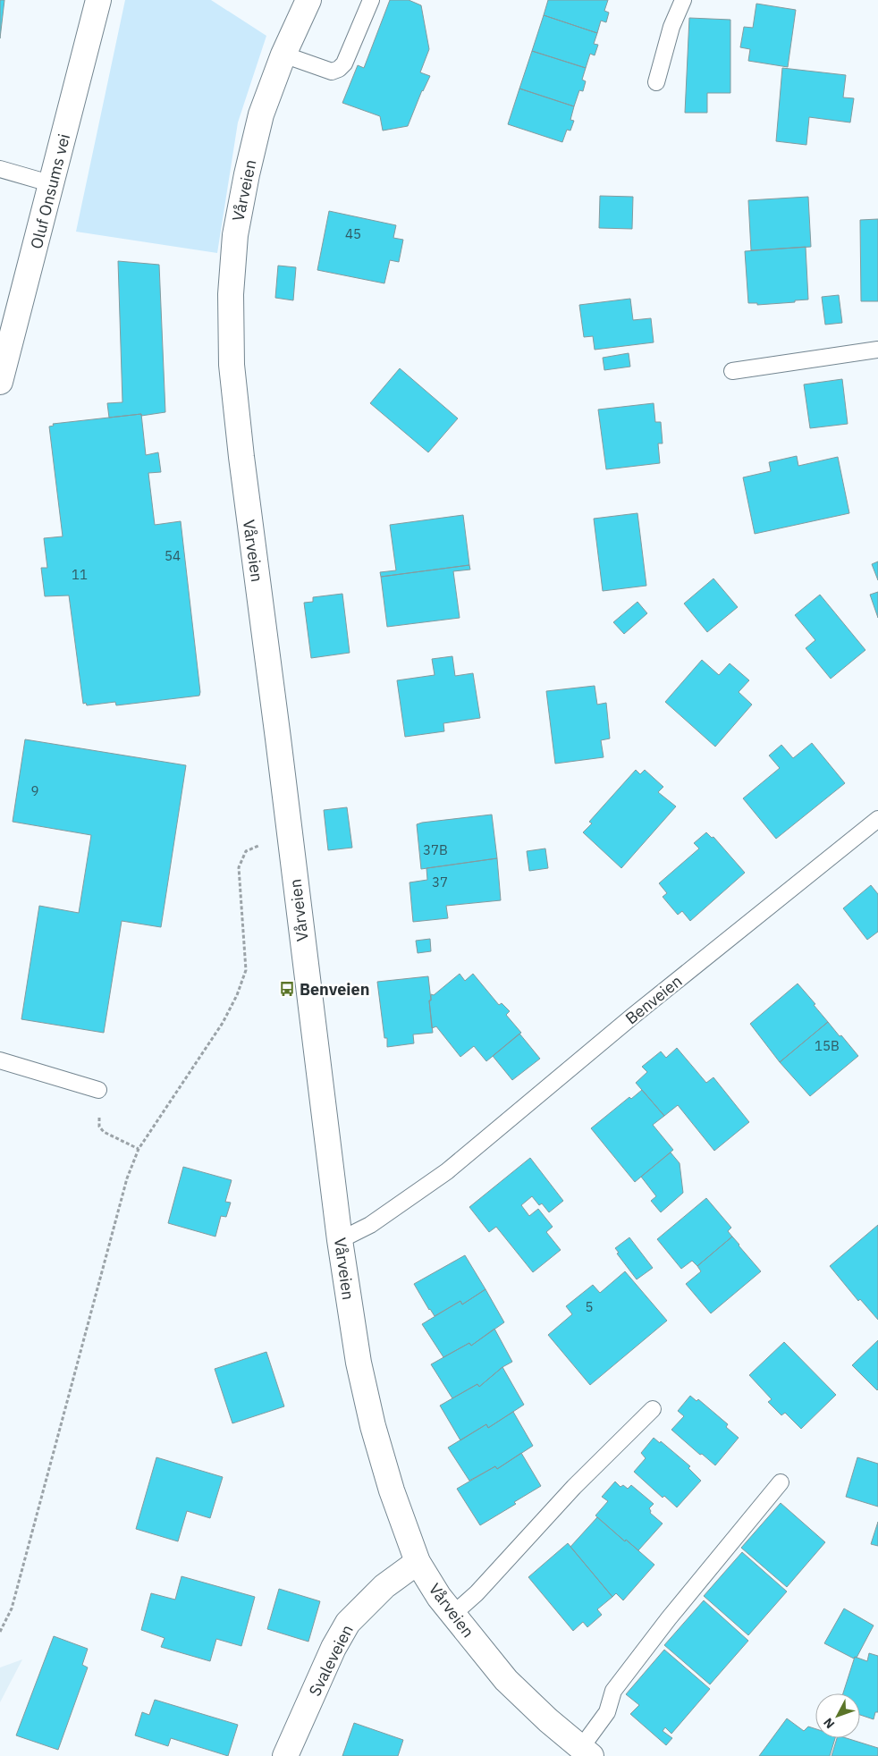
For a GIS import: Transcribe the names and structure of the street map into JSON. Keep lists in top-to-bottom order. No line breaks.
{"streets":{"street":["Vårveien","Oluf Onsums vei","Svaleveien"],"lane":["Benveien"]},"crossings":[["Vårveien","Benveien"],["Vårveien","Svaleveien"]],"places":{"bus stop":["Benveien"]},"house_numbers":["45","54","11","9","37B","37","15B","5"],"north":"bottom left"}
